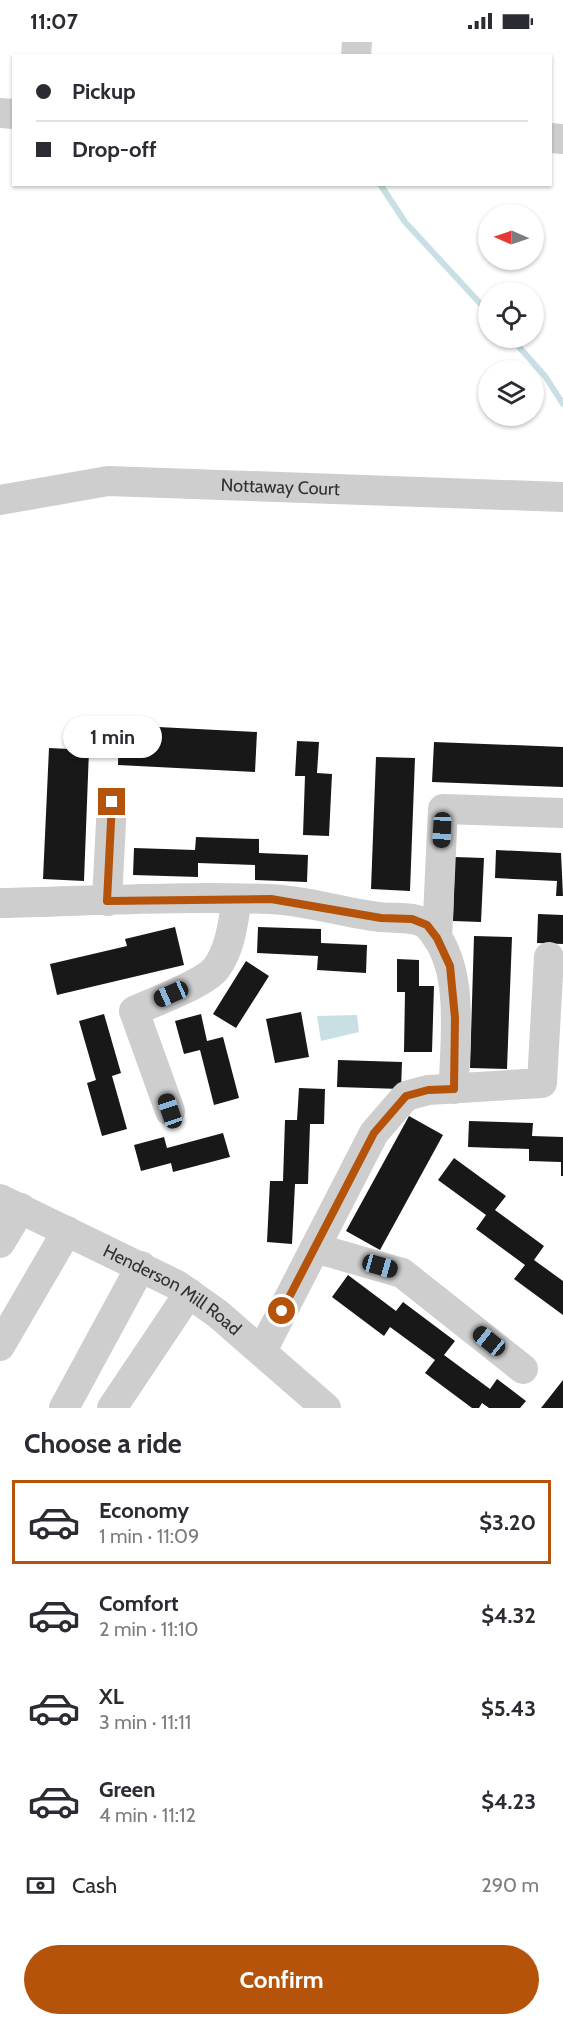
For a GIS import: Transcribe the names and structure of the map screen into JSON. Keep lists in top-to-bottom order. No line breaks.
{"streets":{"street":["Nottaway Court","Henderson Mill Road"]},"north":"left","page":{"status":"11:07","banner":["Pickup","Drop-off"],"bubble":"1 min","heading":"Choose a ride","list":[{"name":"Economy","note":"1 min · 11:09","value":"$3.20"},{"name":"Comfort","note":"2 min · 11:10","value":"$4.32"},{"name":"XL","note":"3 min · 11:11","value":"$5.43"},{"name":"Green","note":"4 min · 11:12","value":"$4.23"}],"pay":["Cash","290 m"],"buttons":"Confirm"}}
